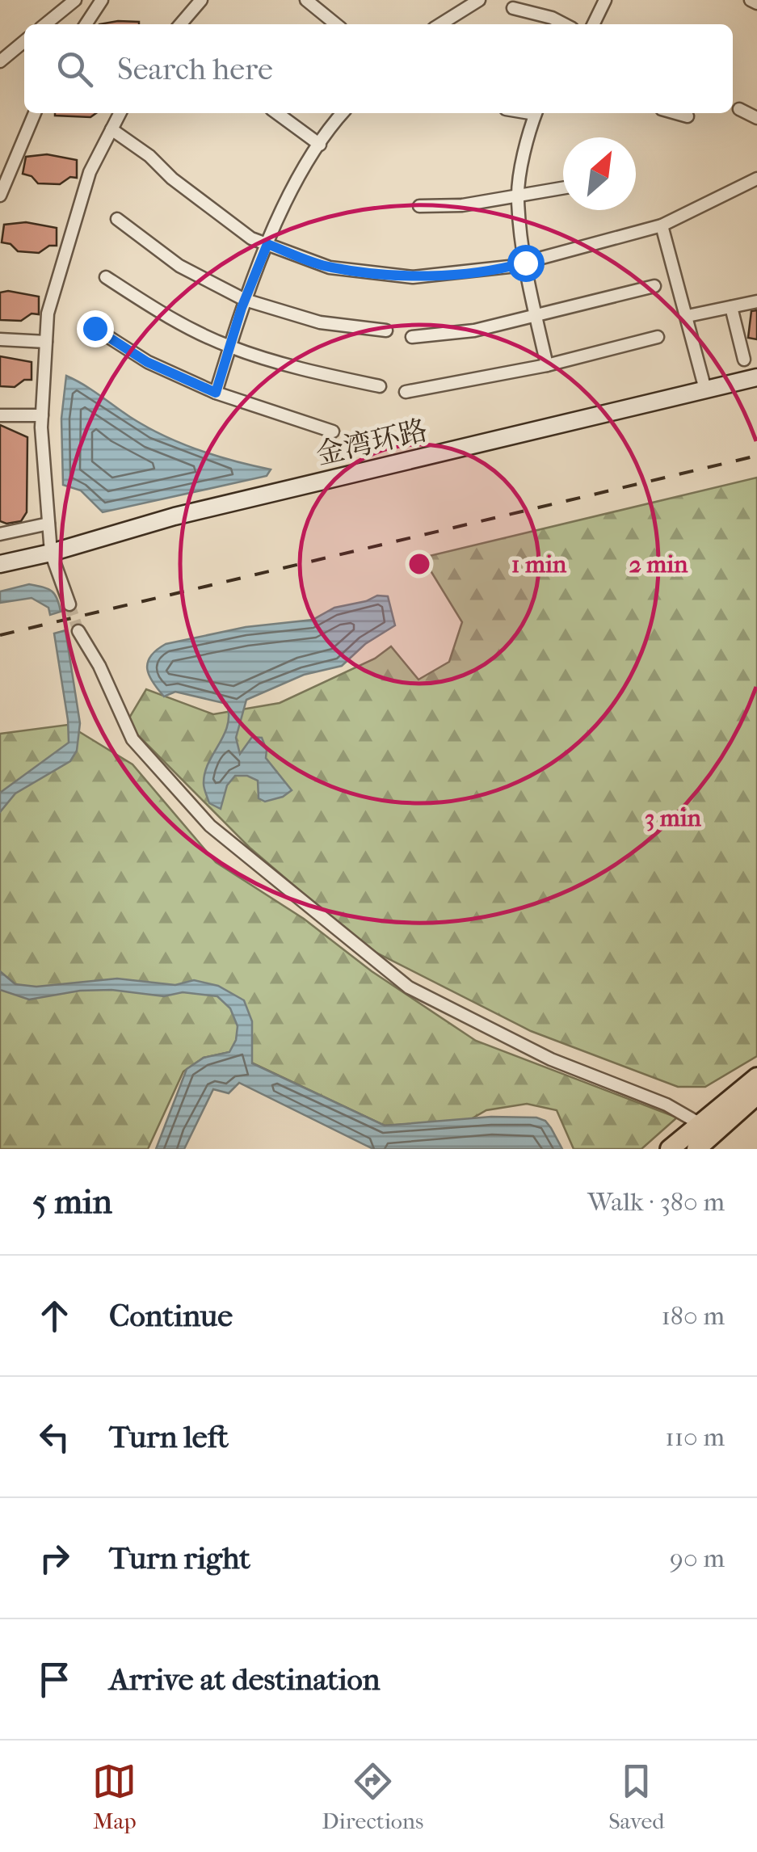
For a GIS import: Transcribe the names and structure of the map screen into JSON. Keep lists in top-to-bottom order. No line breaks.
{"streets":{"main road":["金湾环路"]},"north":"top right","page":{"search":"Search here","heading":["5 min","Walk · 380 m"],"list":[["Continue","180 m"],["Turn left","110 m"],["Turn right","90 m"],"Arrive at destination"],"nav":["Map","Directions","Saved"]},"rings":["1 min","2 min","3 min"]}
